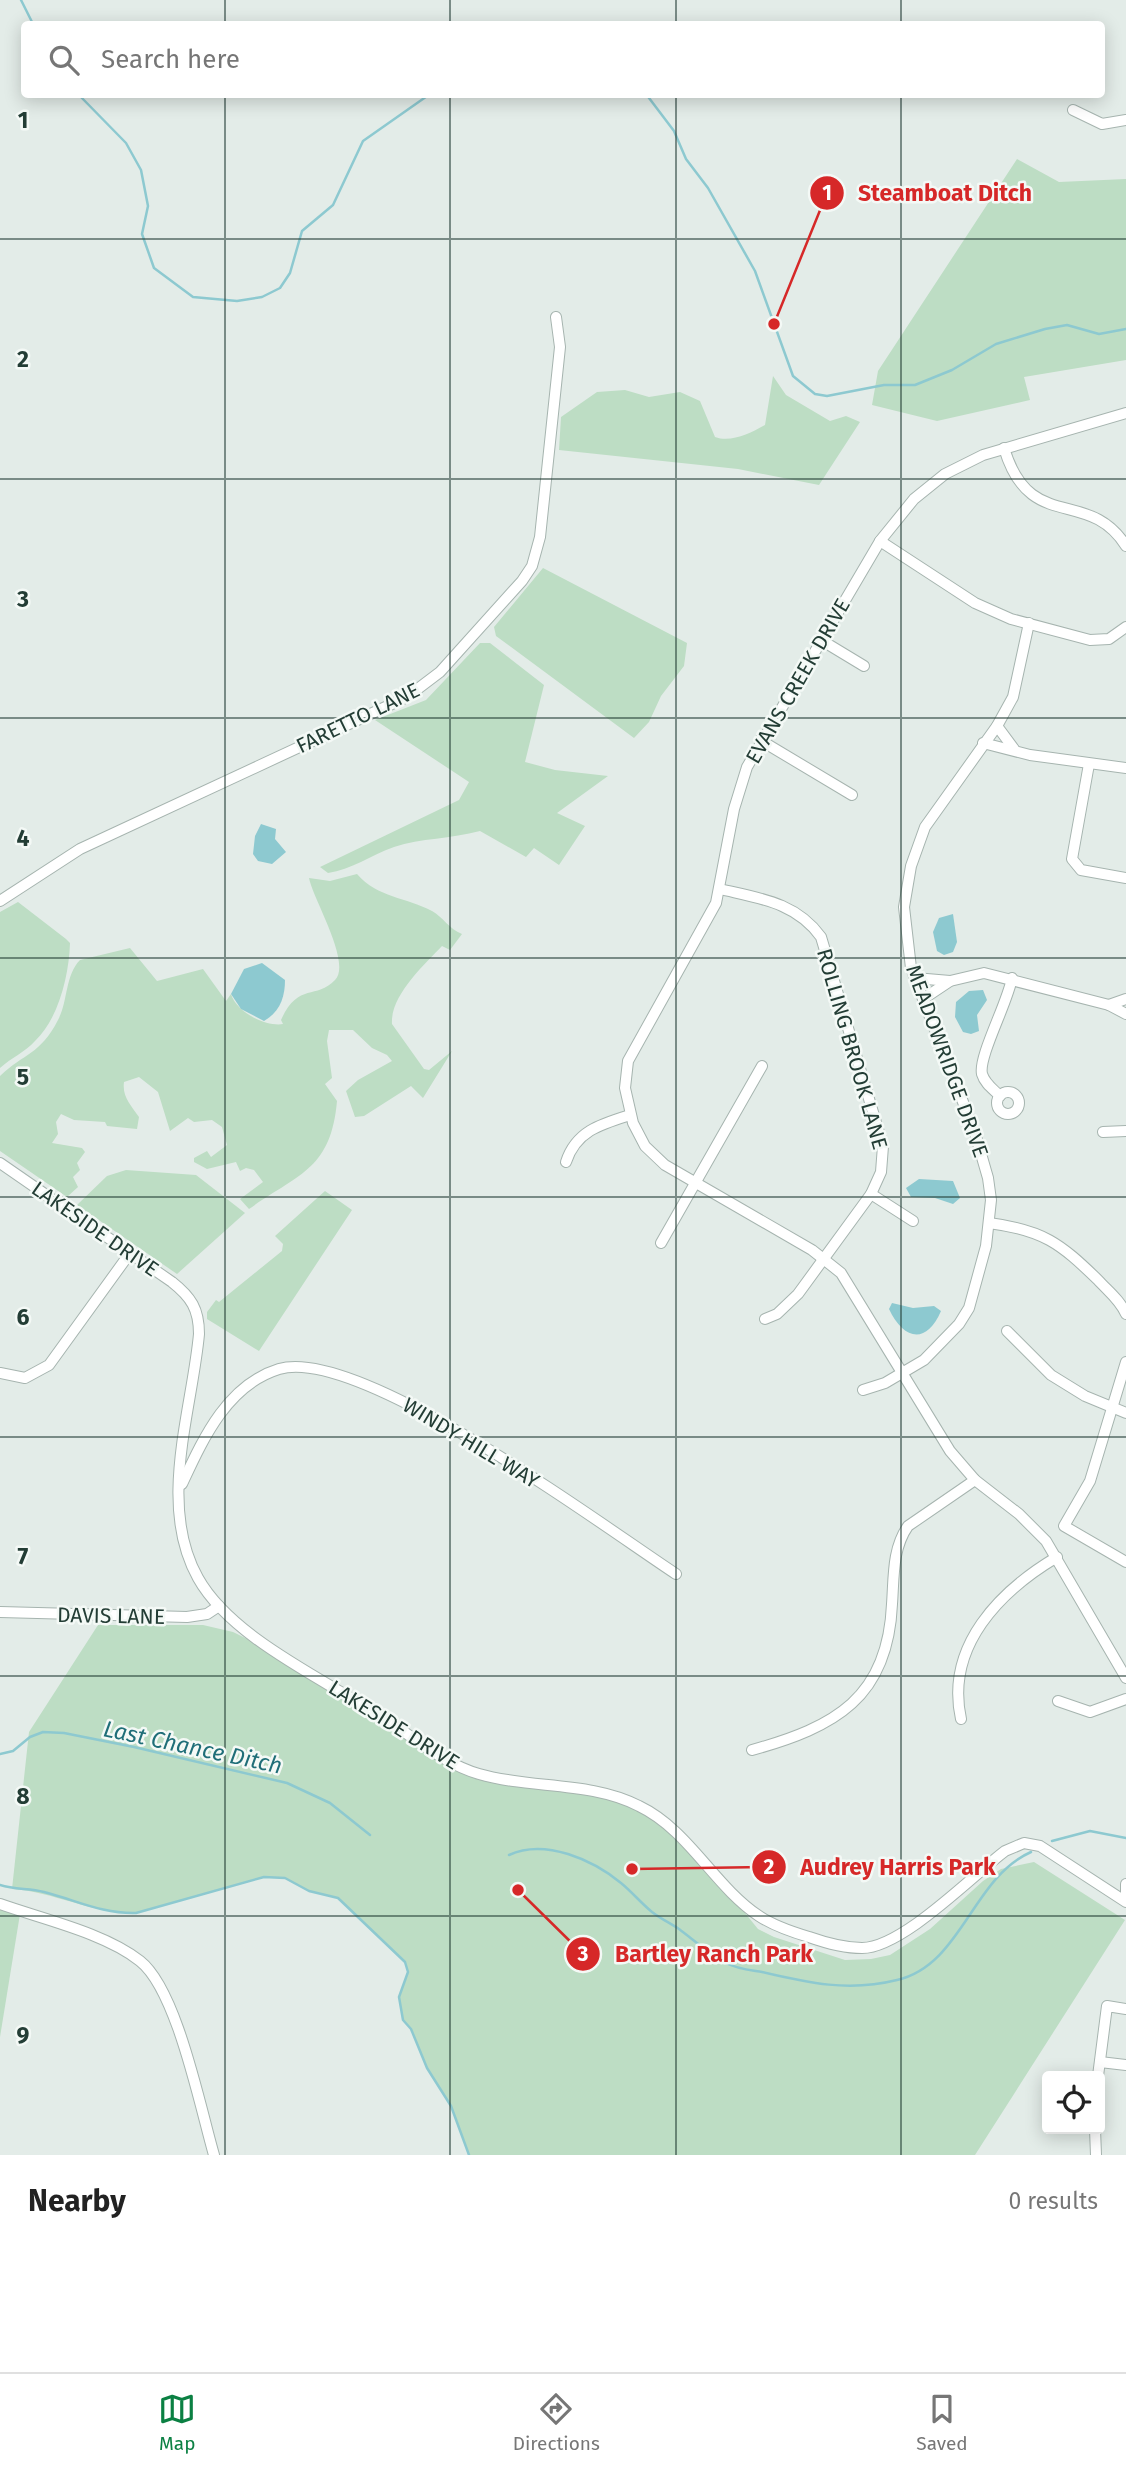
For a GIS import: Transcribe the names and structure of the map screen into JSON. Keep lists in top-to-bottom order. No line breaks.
{"streets":{"street":["EVANS CREEK DRIVE","FARETTO LANE","ROLLING BROOK LANE","MEADOWRIDGE DRIVE","LAKESIDE DRIVE","WINDY HILL WAY","DAVIS LANE"]},"crossings":[["EVANS CREEK DRIVE","ROLLING BROOK LANE"],["EVANS CREEK DRIVE","MEADOWRIDGE DRIVE"],["LAKESIDE DRIVE","WINDY HILL WAY"],["LAKESIDE DRIVE","DAVIS LANE"]],"water":["Last Chance Ditch"],"places":["Steamboat Ditch","Audrey Harris Park","Bartley Ranch Park"],"page":{"search":"Search here","heading":["Nearby","0 results"],"nav":["Map","Directions","Saved"]},"grid":{"rows":["1","2","3","4","5","6","7","8","9"]}}
